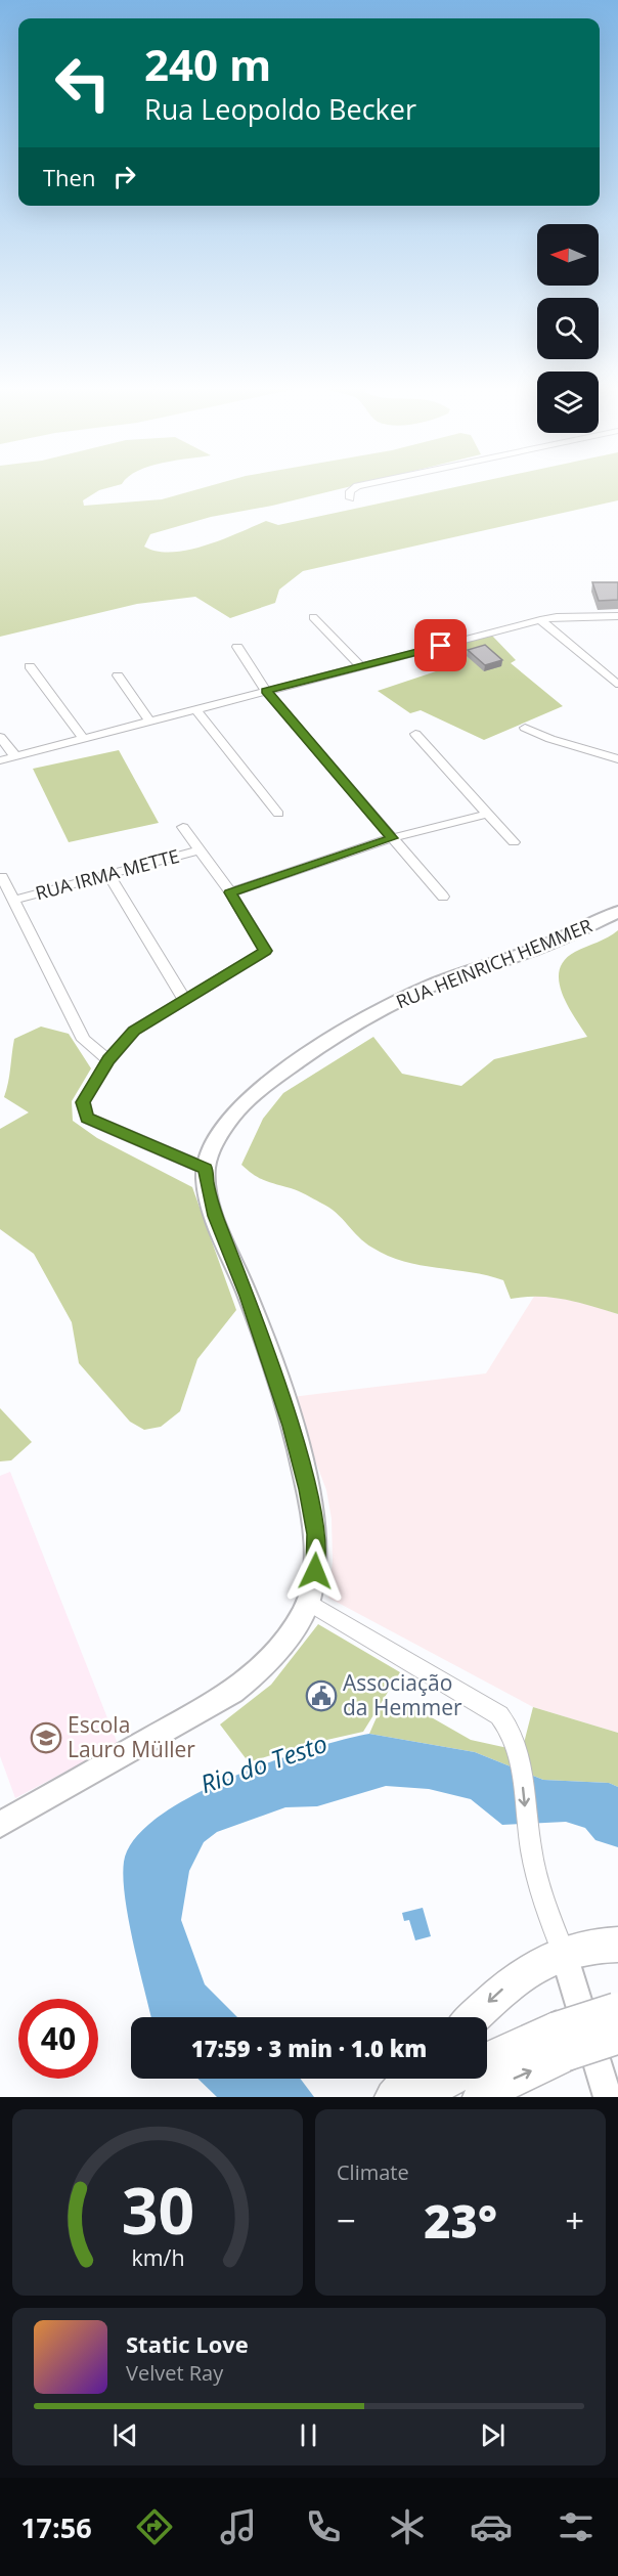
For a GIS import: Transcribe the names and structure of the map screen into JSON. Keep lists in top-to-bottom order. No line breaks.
{"streets":{"street":["RUA IRMA METTE","RUA HEINRICH HEMMER"]},"water":["Rio do Testo"],"places":{"public building":["Associação da Hemmer"],"school or university":["Escola Lauro Müller"]},"north":"left","page":{"turn":["240 m","Rua Leopoldo Becker"],"then":"Then","limit":"40","trip":"17:59 · 3 min · 1.0 km","tile":"Climate","heat":["−","23°","+"],"song":["Static Love","Velvet Ray"],"tabs":"17:56","gauge":["30","km/h"]}}
